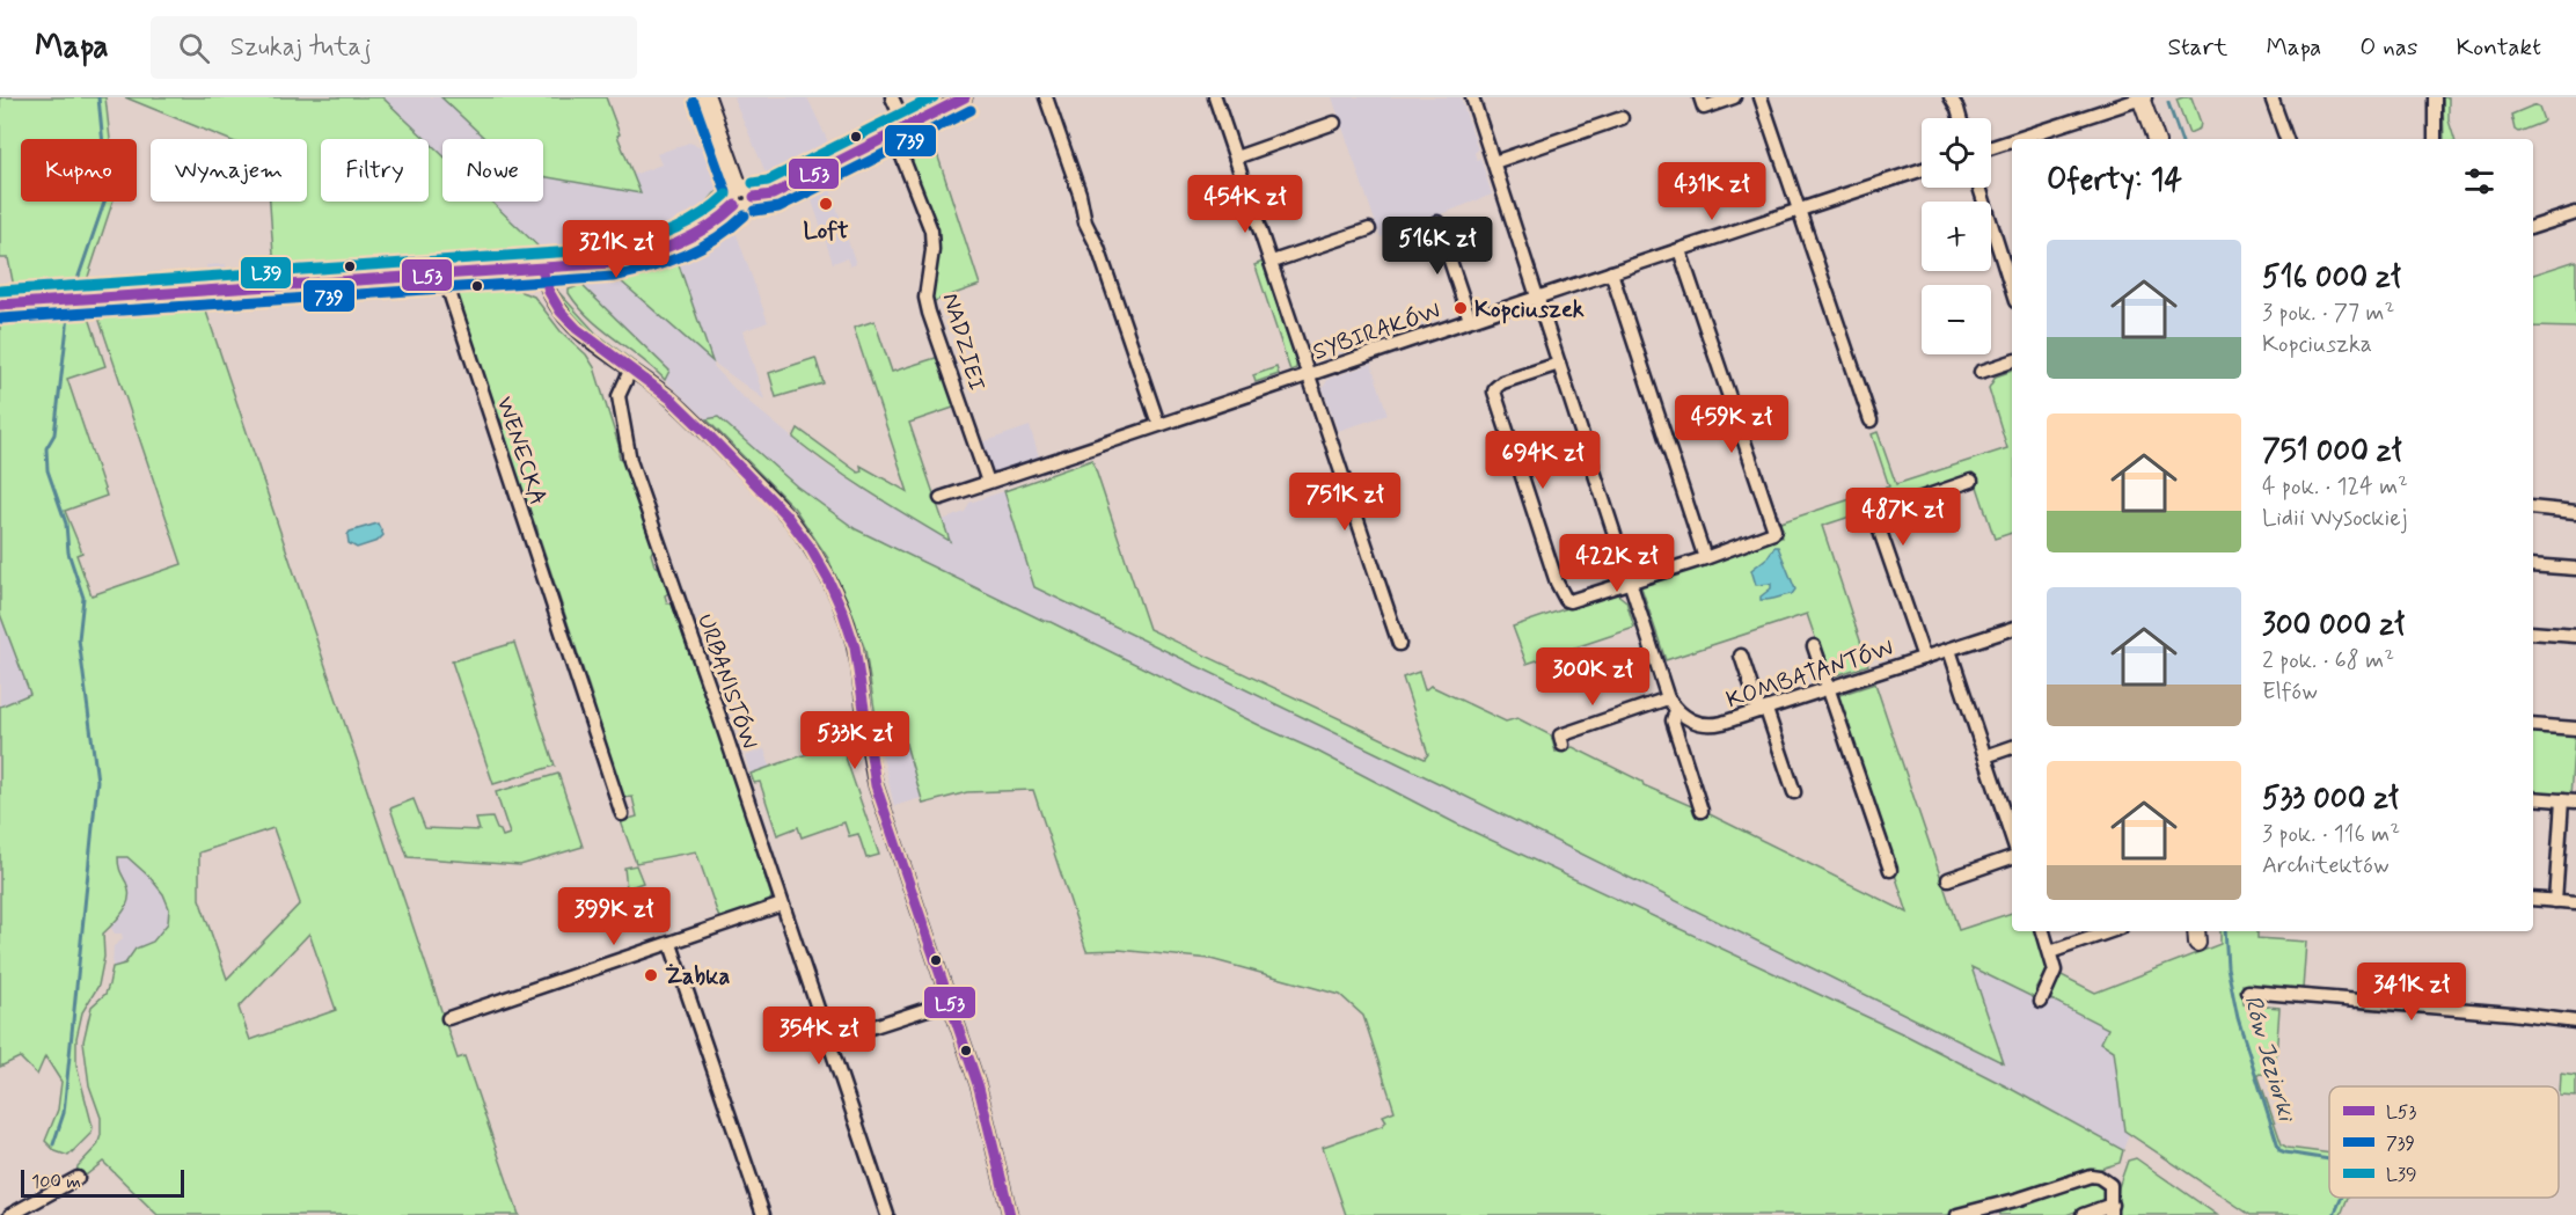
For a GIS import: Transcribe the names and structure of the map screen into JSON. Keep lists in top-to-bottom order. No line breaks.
{"streets":{"street":["SYBIRAKÓW","NADZIEI","WENECKA","KOMBATANTÓW","URBANISTÓW"]},"water":["Rów Jeziorki"],"places":["Loft","Kopciuszek","Żabka"],"lines":["transit line L53","transit line L39","transit line 739"],"legend":["L53","739","L39"],"scale_bar":"100 m","page":{"header":"Mapa","search":"Szukaj tutaj","nav":["Start","Mapa","O nas","Kontakt"],"map_buttons":["+","−"],"chip":["Kupno","Wynajem","Filtry","Nowe"],"heading":"Oferty: 14","price":["431K zł","454K zł","516K zł","321K zł","459K zł","694K zł","751K zł","487K zł","422K zł","300K zł","533K zł","399K zł","341K zł","354K zł"],"list":[{"name":"516 000 zł","note":"3 pok. · 77 m² · Kopciuszka"},{"name":"751 000 zł","note":"4 pok. · 124 m² · Lidii Wysockiej"},{"name":"300 000 zł","note":"2 pok. · 68 m² · Elfów"},{"name":"533 000 zł","note":"3 pok. · 116 m² · Architektów"}],"scale":"100 m"}}
